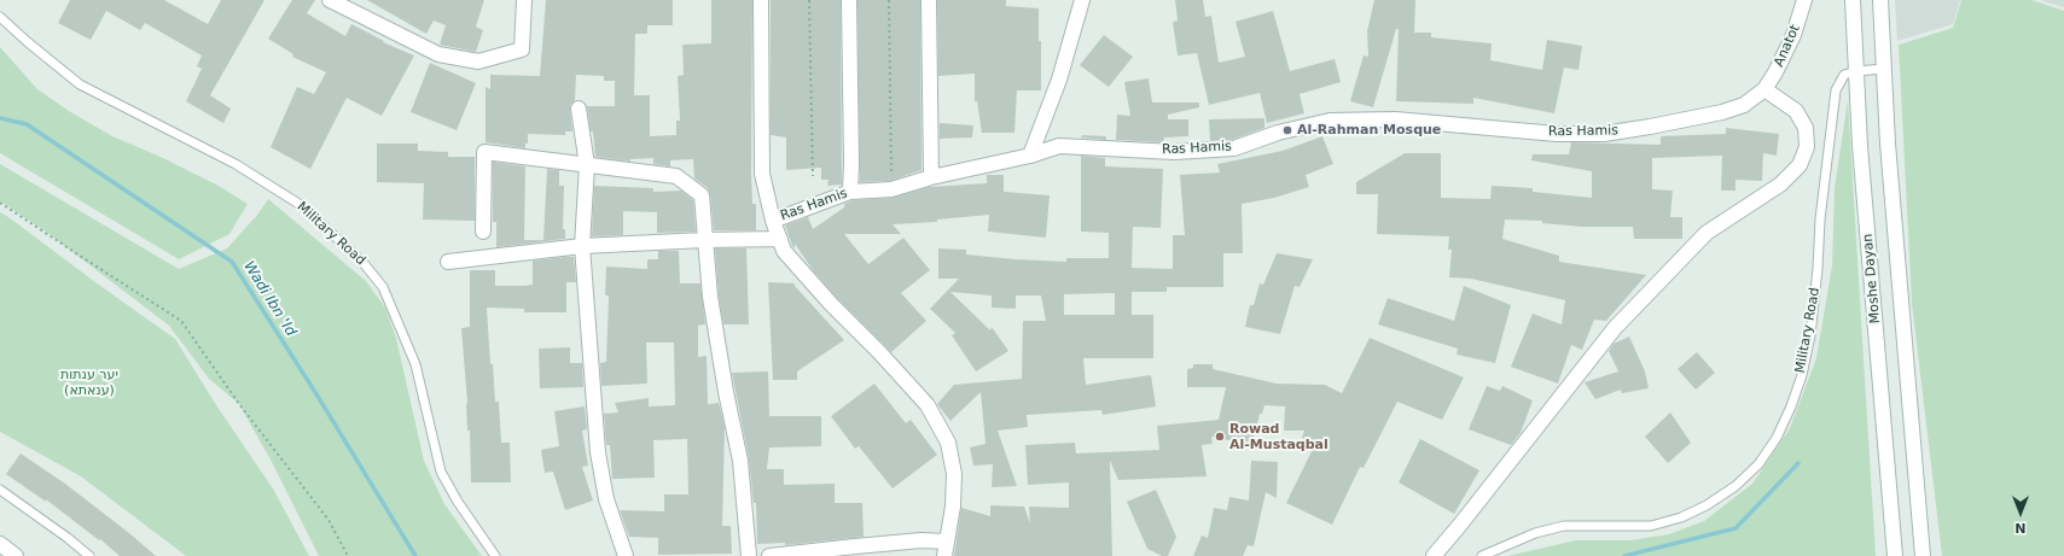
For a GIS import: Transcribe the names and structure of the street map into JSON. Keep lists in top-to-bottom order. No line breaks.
{"streets":{"street":["Anatot","Ras Hamis","Moshe Dayan"],"lane":["Military Road"]},"crossings":[["Anatot","Ras Hamis"],["Military Road","Moshe Dayan"]],"water":["Wadi Ibn 'Id"],"parks":["יער ענתות (ענאתא)"],"places":["Al-Rahman Mosque","Rowad Al-Mustaqbal"],"north":"bottom"}
